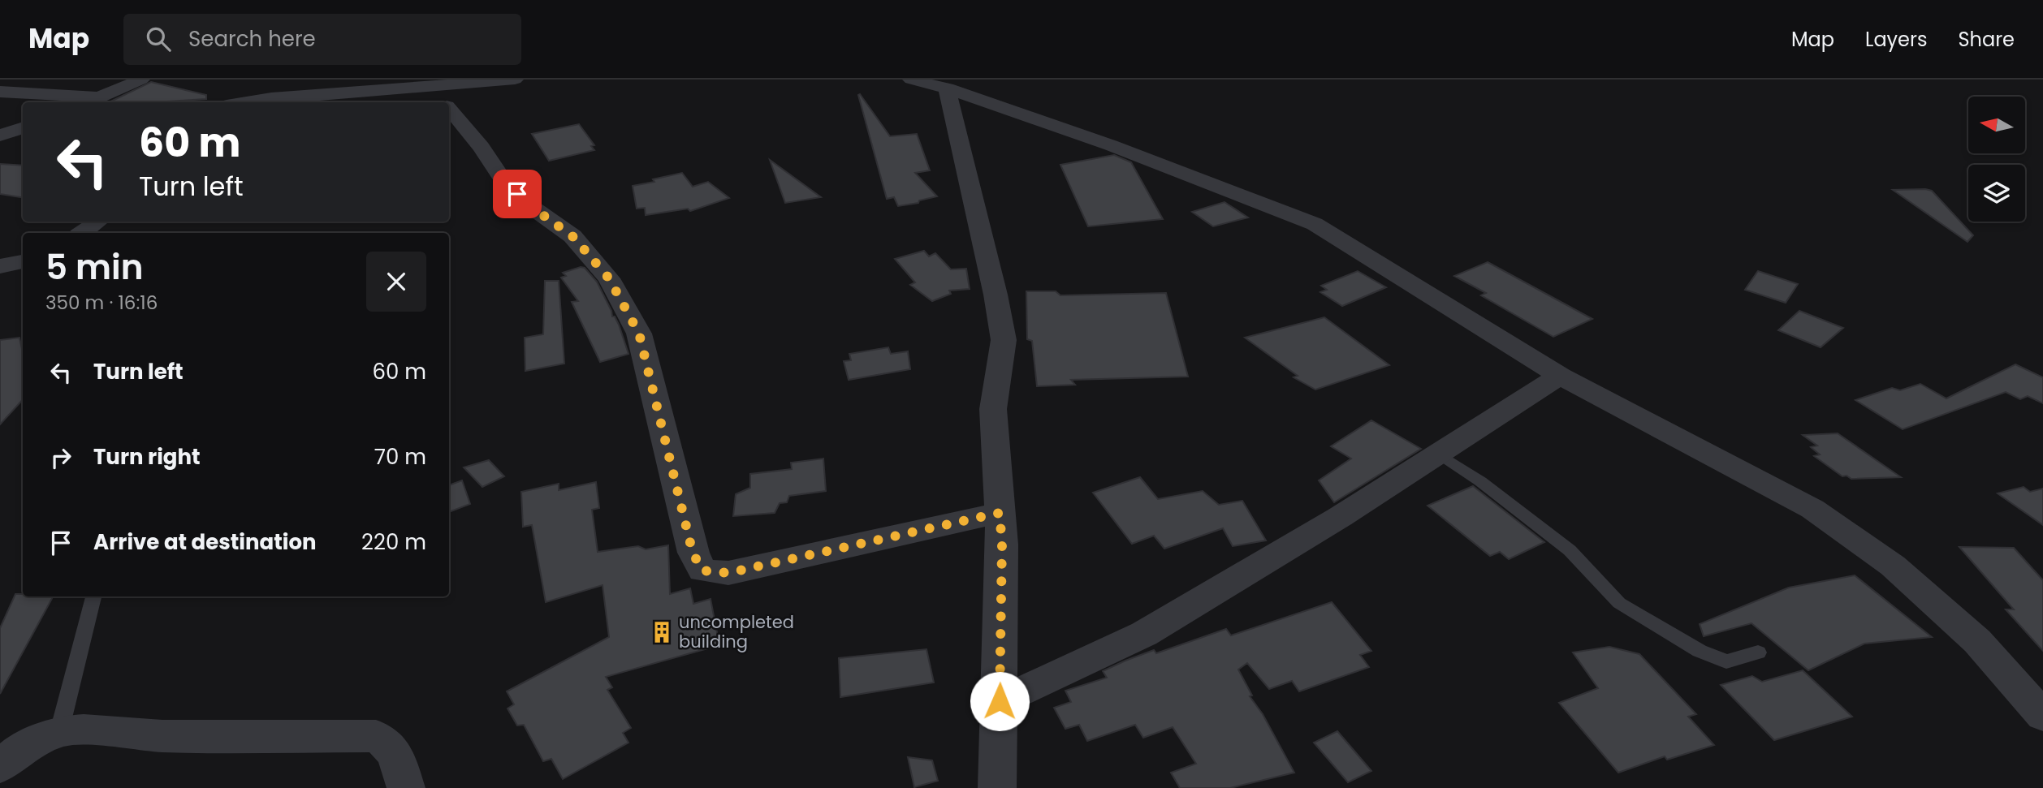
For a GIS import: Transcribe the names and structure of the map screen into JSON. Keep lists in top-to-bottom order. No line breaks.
{"places":{"building":["uncompleted building"]},"north":"left","page":{"header":"Map","search":"Search here","nav":["Map","Layers","Share"],"turn":["60 m","Turn left"],"heading":["5 min","350 m · 16:16"],"list":[{"name":"Turn left","value":"60 m"},{"name":"Turn right","value":"70 m"},{"name":"Arrive at destination","value":"220 m"}]}}
